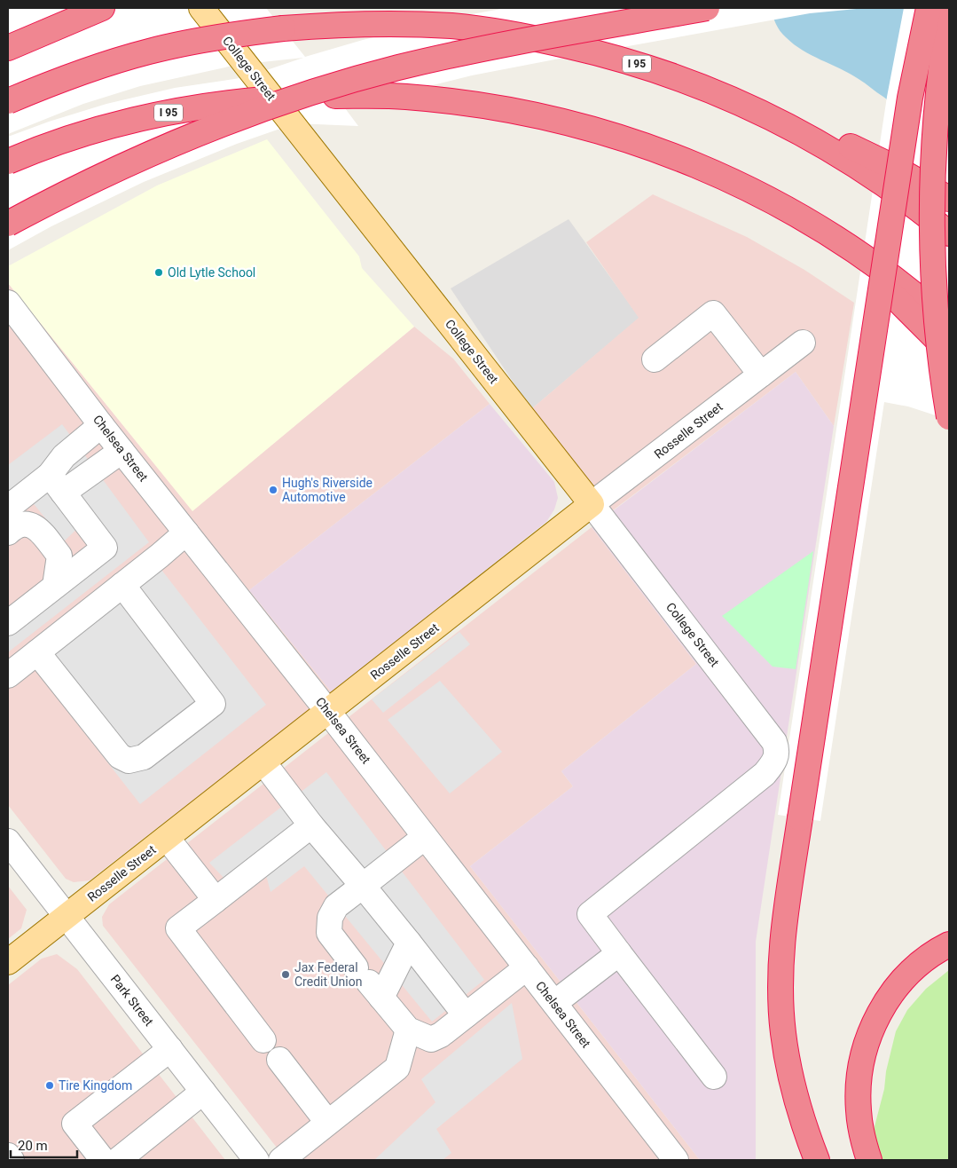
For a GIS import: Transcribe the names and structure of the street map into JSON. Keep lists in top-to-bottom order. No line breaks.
{"streets":{"highway":["I 95"],"main road":["College Street","Rosselle Street"],"street":["Chelsea Street","Park Street"]},"crossings":[["College Street","Rosselle Street"],["Rosselle Street","Chelsea Street"],["Rosselle Street","Park Street"]],"places":["Old Lytle School","Hugh's Riverside Automotive","Jax Federal Credit Union","Tire Kingdom"],"scale_bar":"20 m"}
